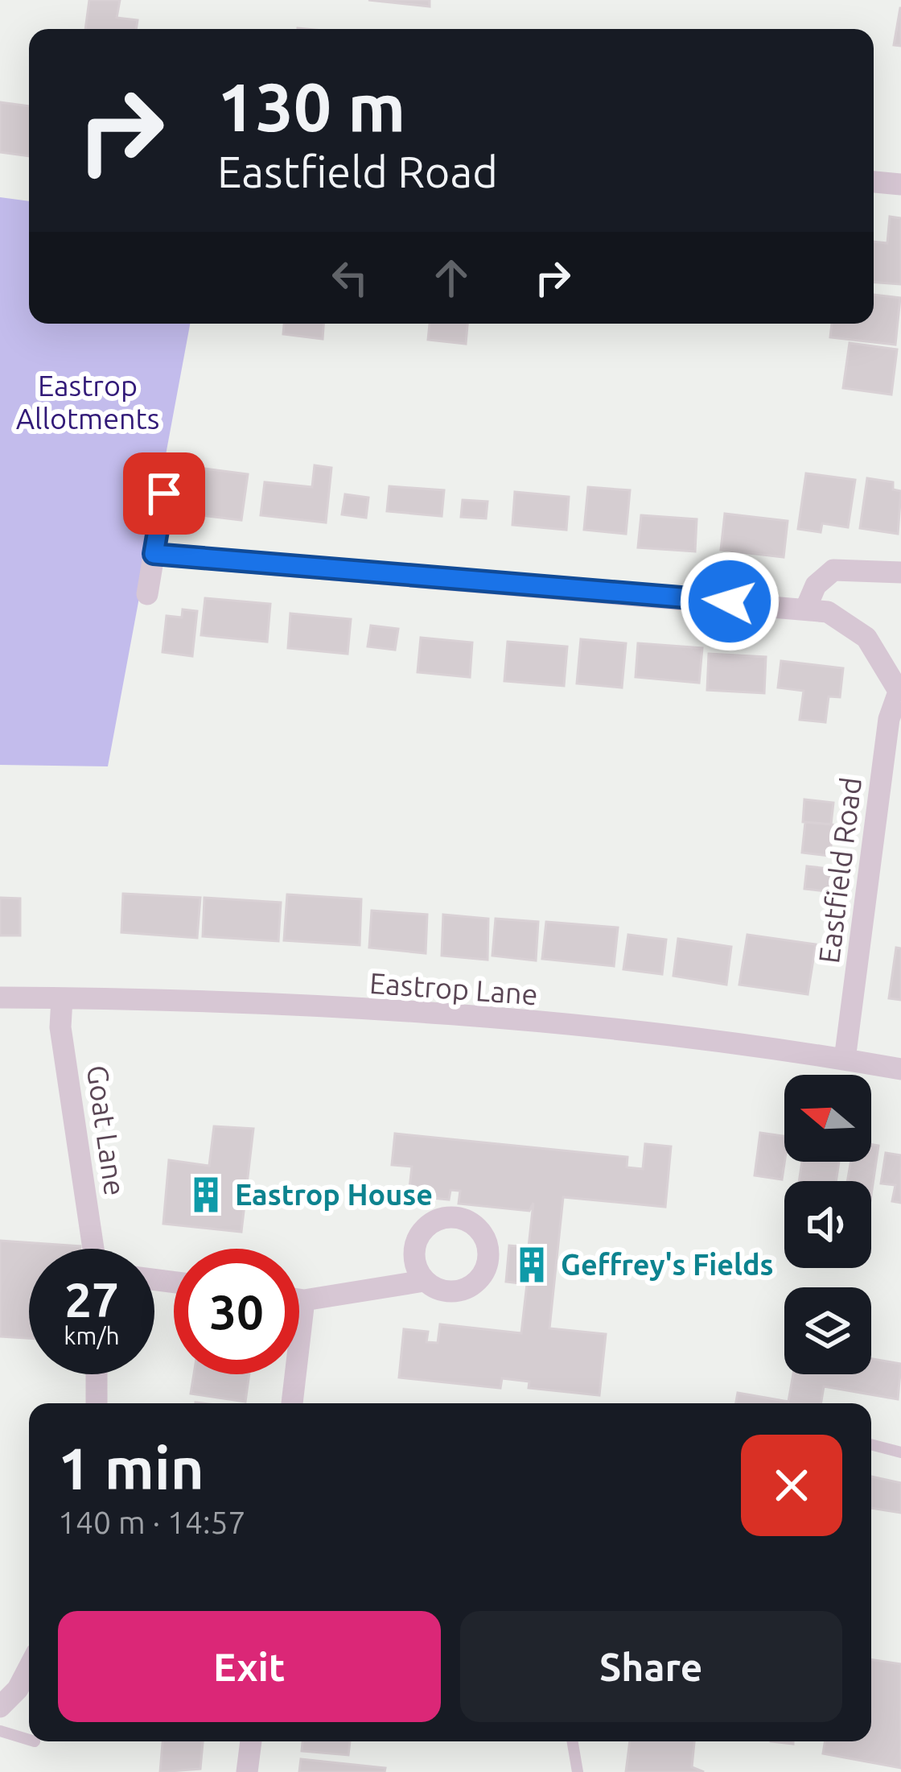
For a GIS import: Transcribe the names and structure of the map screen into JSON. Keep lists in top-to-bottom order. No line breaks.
{"streets":{"street":["Eastfield Road","Eastrop Lane","Goat Lane"]},"crossings":[["Eastfield Road","Eastrop Lane"],["Eastrop Lane","Goat Lane"]],"parks":["Eastrop Allotments"],"places":{"building":["Eastrop House","Geffrey's Fields"]},"north":"left","page":{"turn":["130 m","Eastfield Road"],"speed":"27 km/h","limit":"30","heading":["1 min","140 m · 14:57"],"buttons":["Exit","Share"]}}
